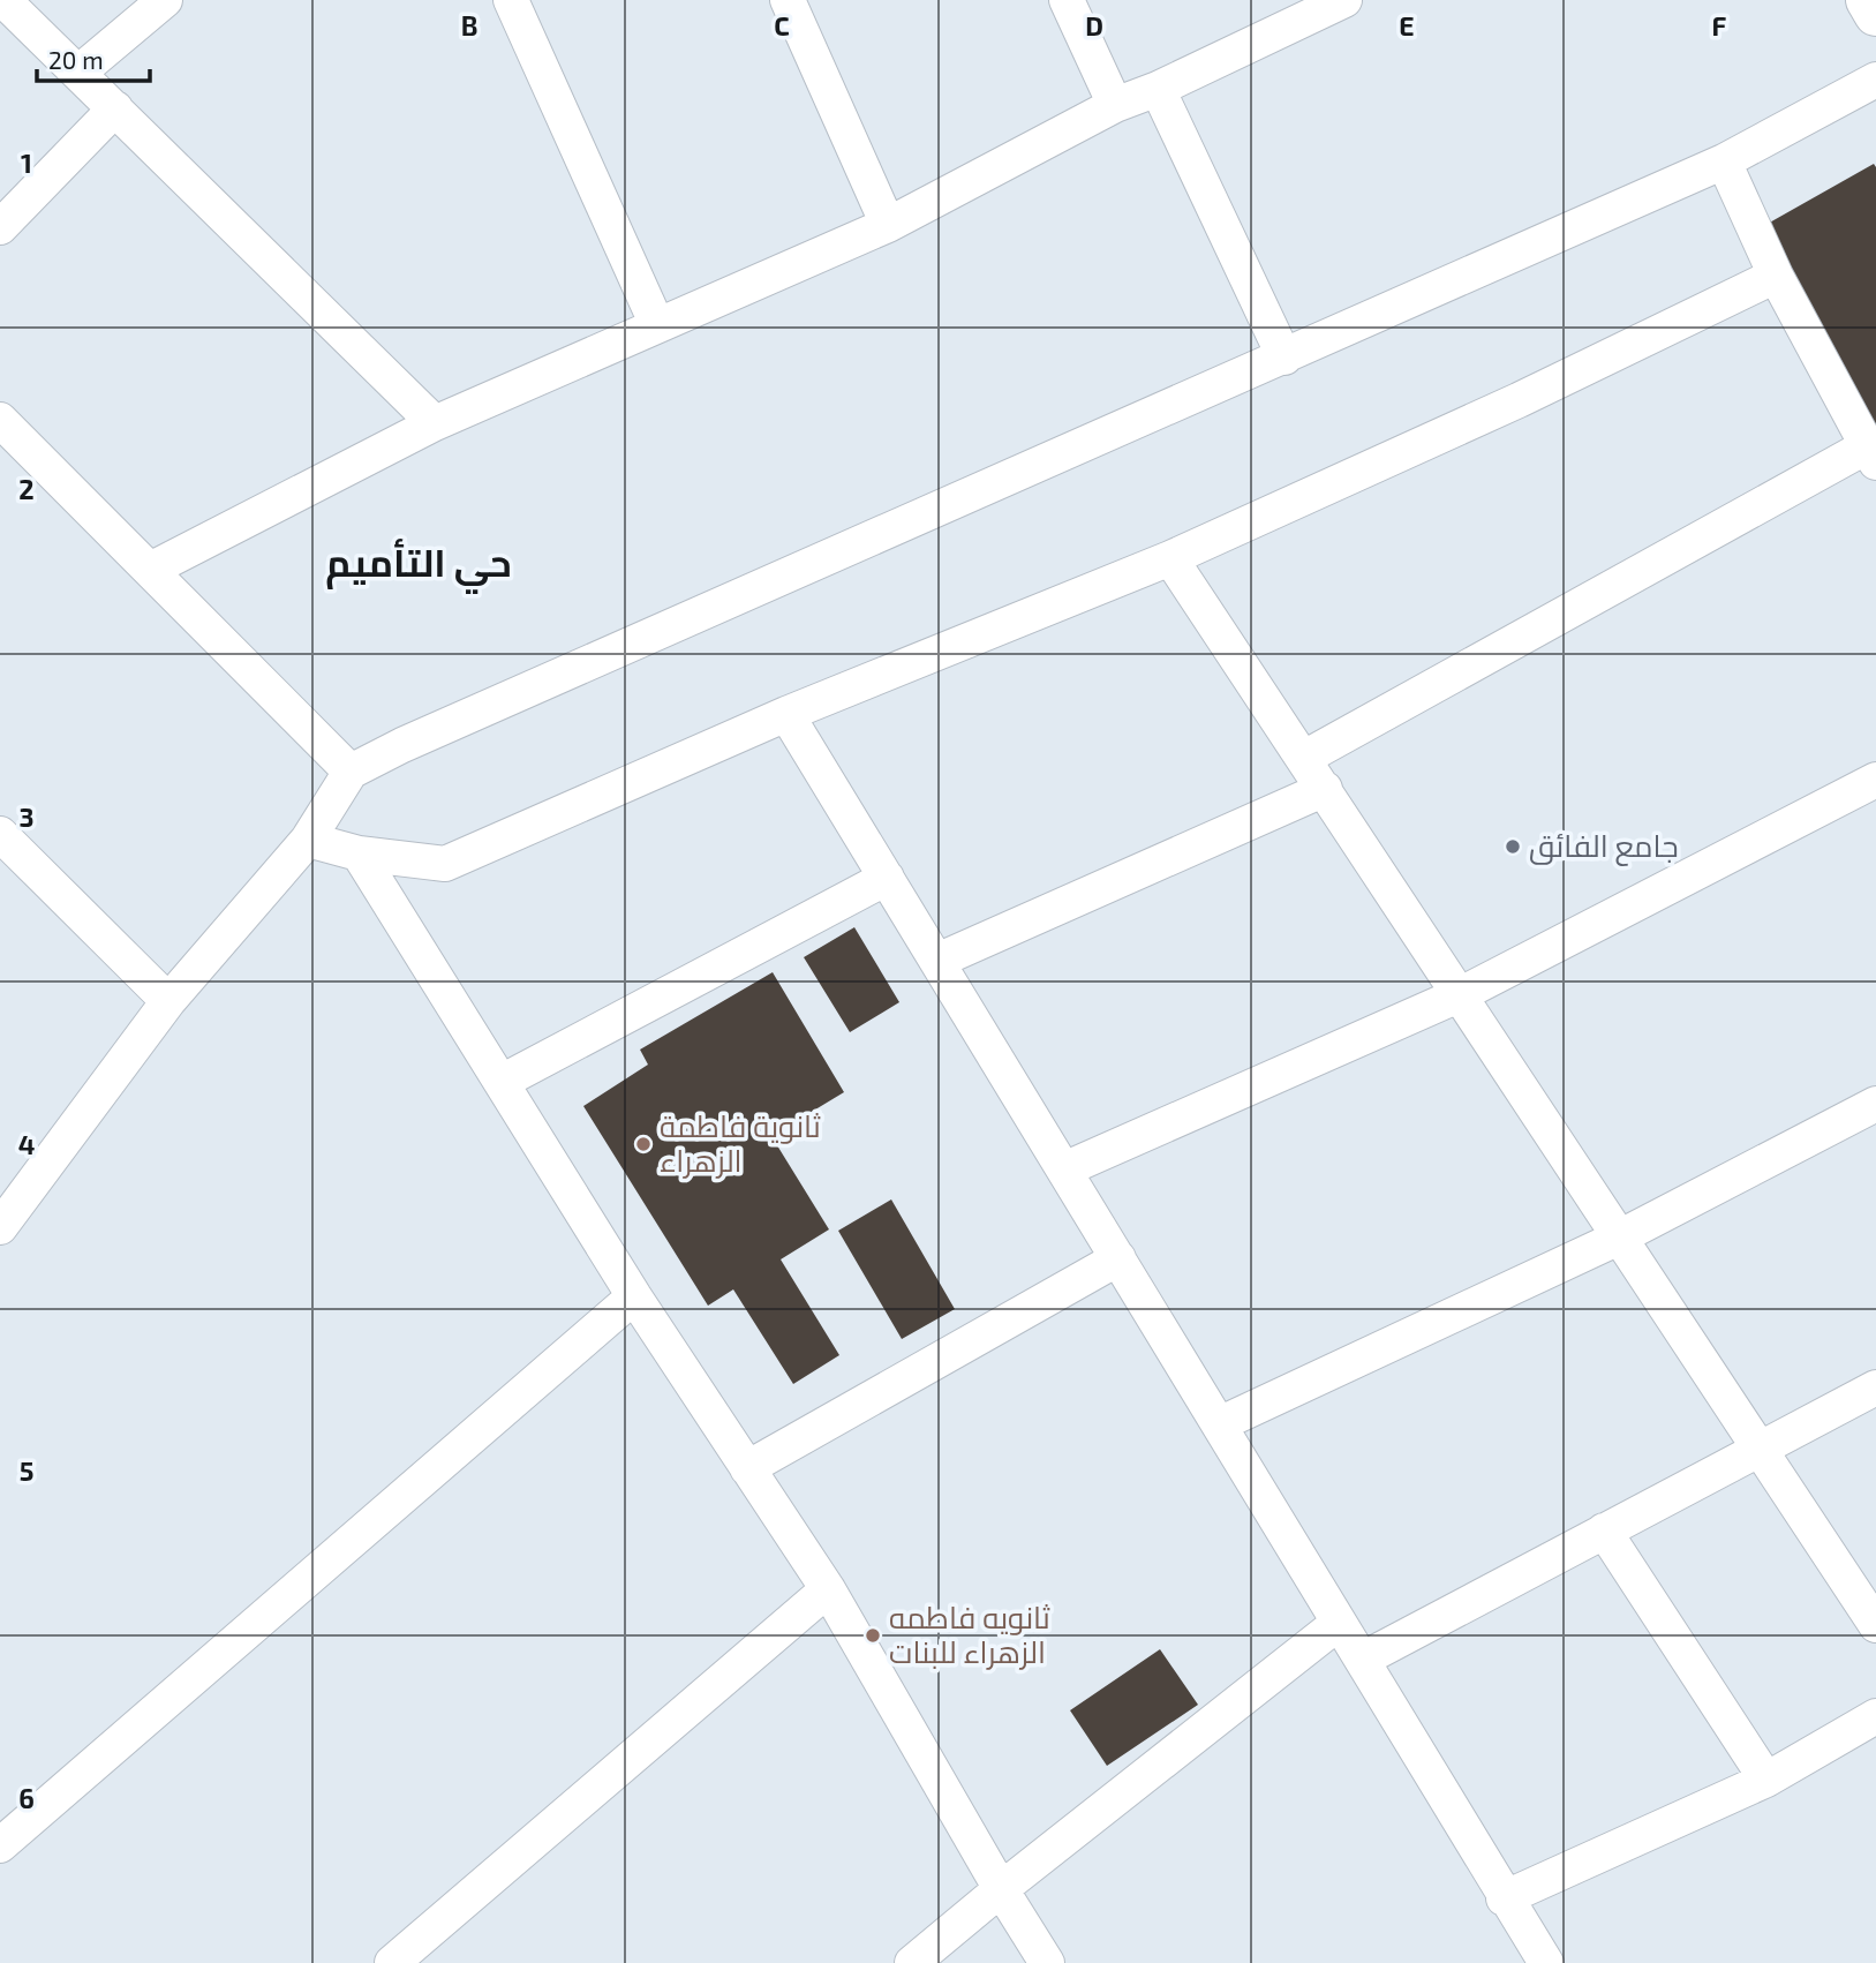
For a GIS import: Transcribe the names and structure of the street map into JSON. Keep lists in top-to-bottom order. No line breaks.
{"districts":["حي التأميم"],"places":["جامع الفائق","ثانوية فاطمة الزهراء","ثانويه فاطمه الزهراء للبنات"],"scale_bar":"20 m","grid":{"columns":["B","C","D","E","F"],"rows":["1","2","3","4","5","6"]}}
